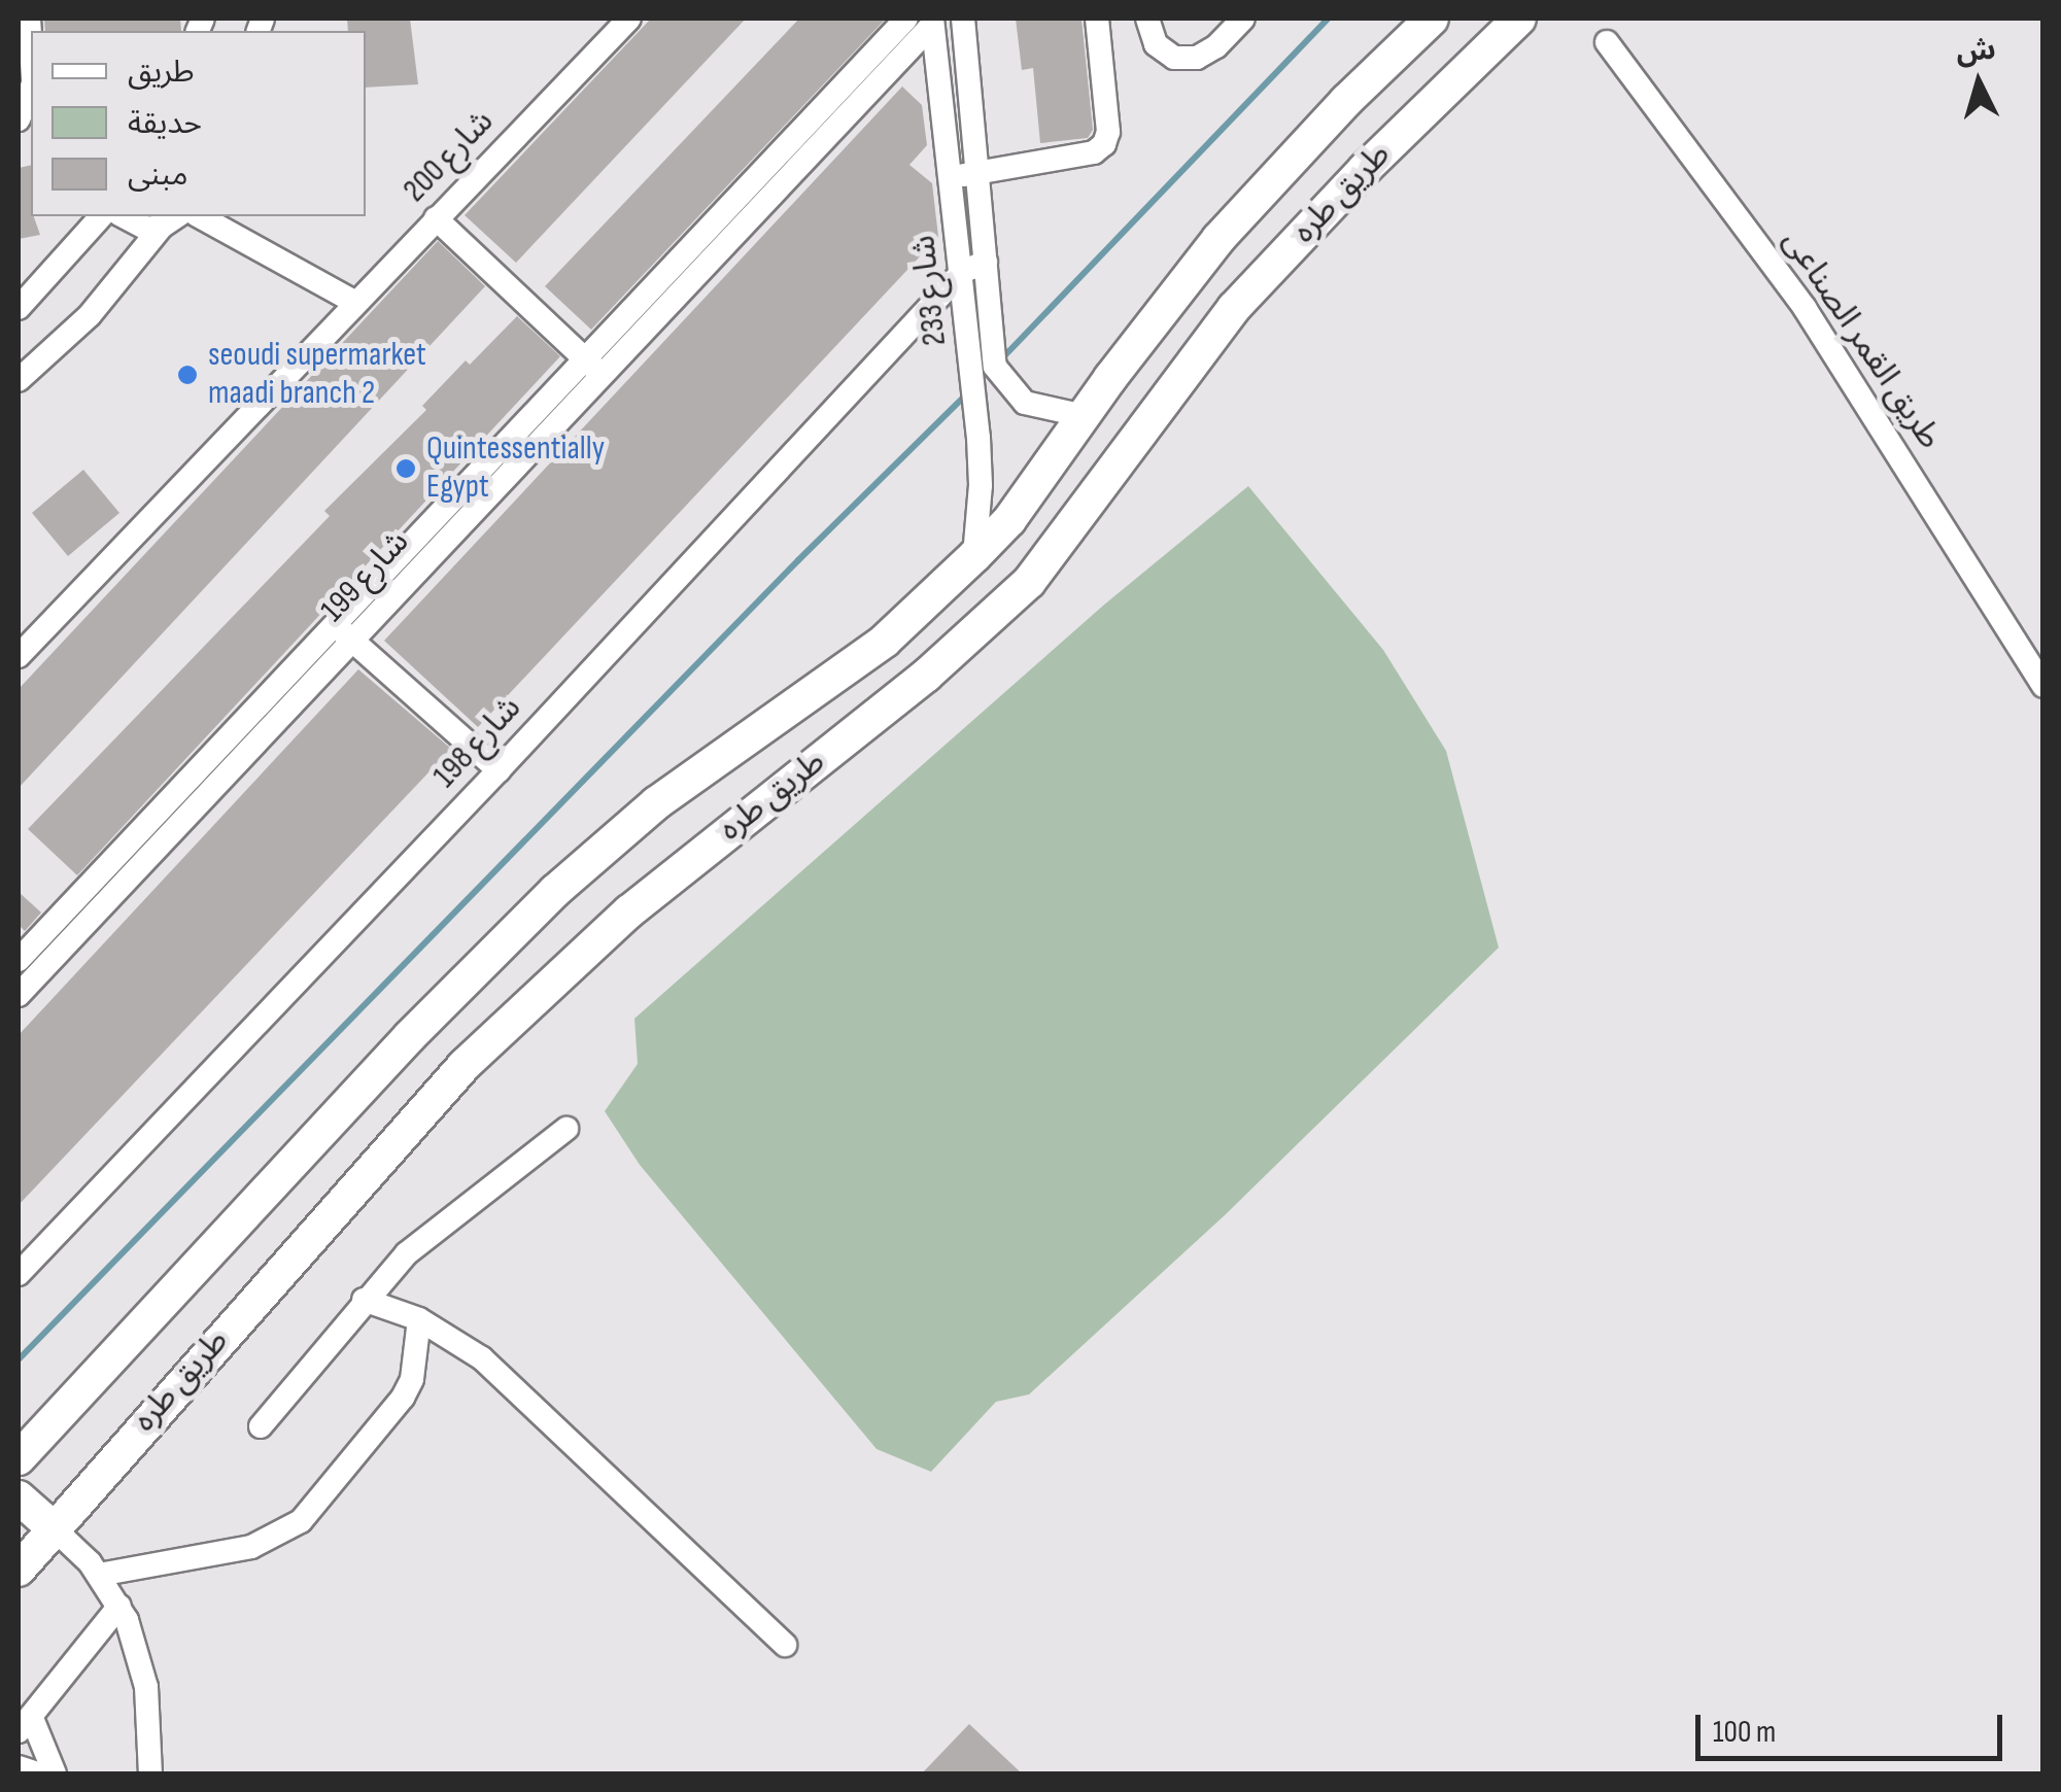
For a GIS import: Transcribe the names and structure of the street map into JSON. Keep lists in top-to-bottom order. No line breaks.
{"streets":{"main road":["طريق طره"],"street":["شارع 200","شارع 233","طريق القمر الصناعى","شارع 199","شارع 198"]},"crossings":[["طريق طره","شارع 233"],["شارع 233","شارع 199"],["شارع 233","شارع 198"]],"places":["seoudi supermarket maadi branch 2","Quintessentially Egypt"],"legend":["طريق","حديقة","مبنى"],"scale_bar":"100 m","north":"top"}
